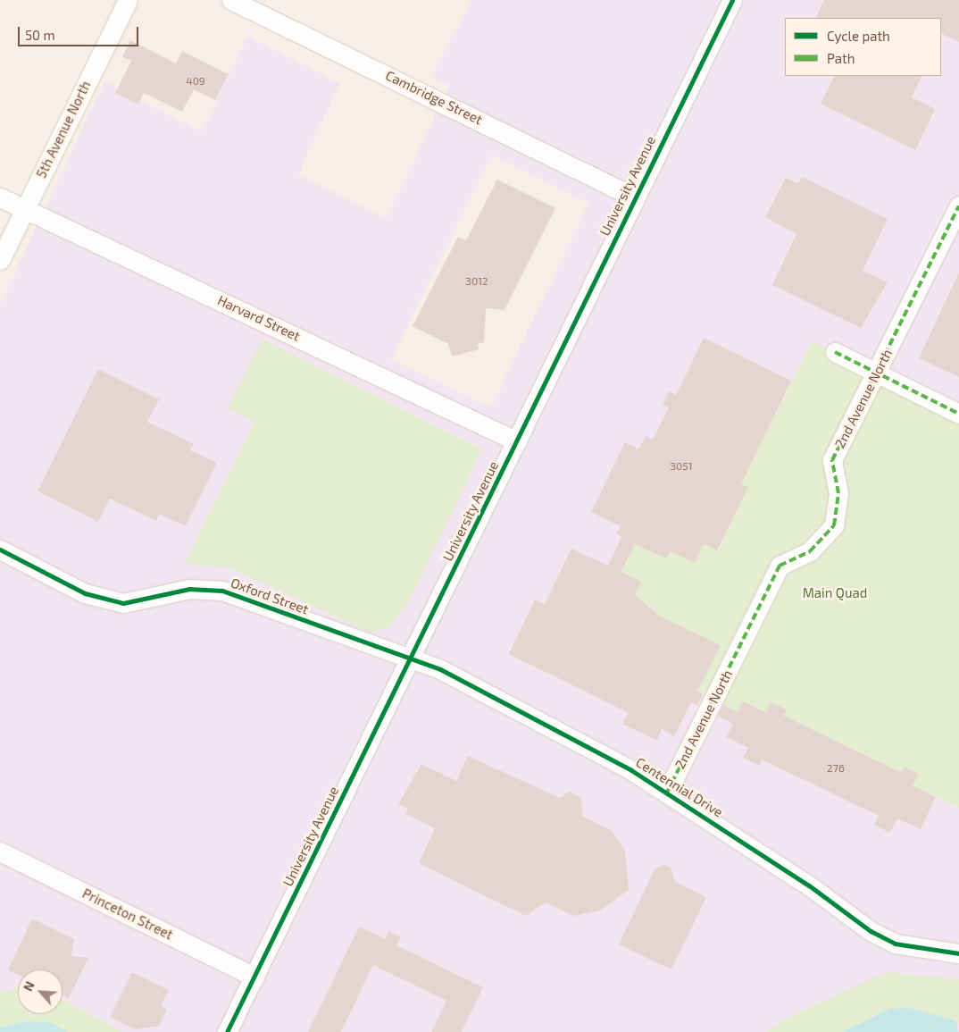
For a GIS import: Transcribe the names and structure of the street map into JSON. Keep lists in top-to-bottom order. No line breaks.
{"streets":{"street":["Cambridge Street","5th Avenue North","University Avenue","Harvard Street","2nd Avenue North","Oxford Street","Centennial Drive","Princeton Street"]},"crossings":[["Cambridge Street","University Avenue"],["5th Avenue North","Harvard Street"],["University Avenue","Harvard Street"],["University Avenue","Centennial Drive"],["University Avenue","Princeton Street"],["2nd Avenue North","Centennial Drive"],["Oxford Street","Centennial Drive"]],"parks":["Main Quad"],"house_numbers":["409","3012","3051","276"],"legend":["Cycle path","Path"],"scale_bar":"50 m","north":"top left"}
